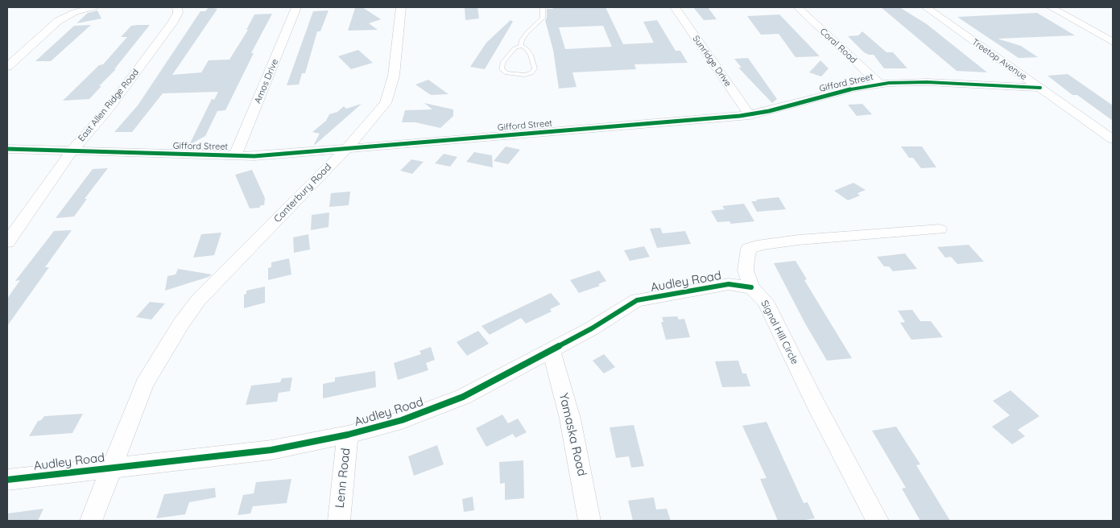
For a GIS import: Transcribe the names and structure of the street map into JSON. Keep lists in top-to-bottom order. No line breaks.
{"streets":{"street":["Coral Road","Treetop Avenue","Sunridge Drive","Amos Drive","Gifford Street","East Allen Ridge Road","Canterbury Road","Audley Road","Signal Hill Circle","Yamaska Road","Lenn Road"]},"crossings":[["Coral Road","Gifford Street"],["Treetop Avenue","Gifford Street"],["Sunridge Drive","Gifford Street"],["Amos Drive","Gifford Street"],["Gifford Street","East Allen Ridge Road"],["Gifford Street","Canterbury Road"],["Canterbury Road","Audley Road"],["Audley Road","Signal Hill Circle"],["Audley Road","Yamaska Road"],["Audley Road","Lenn Road"]]}
